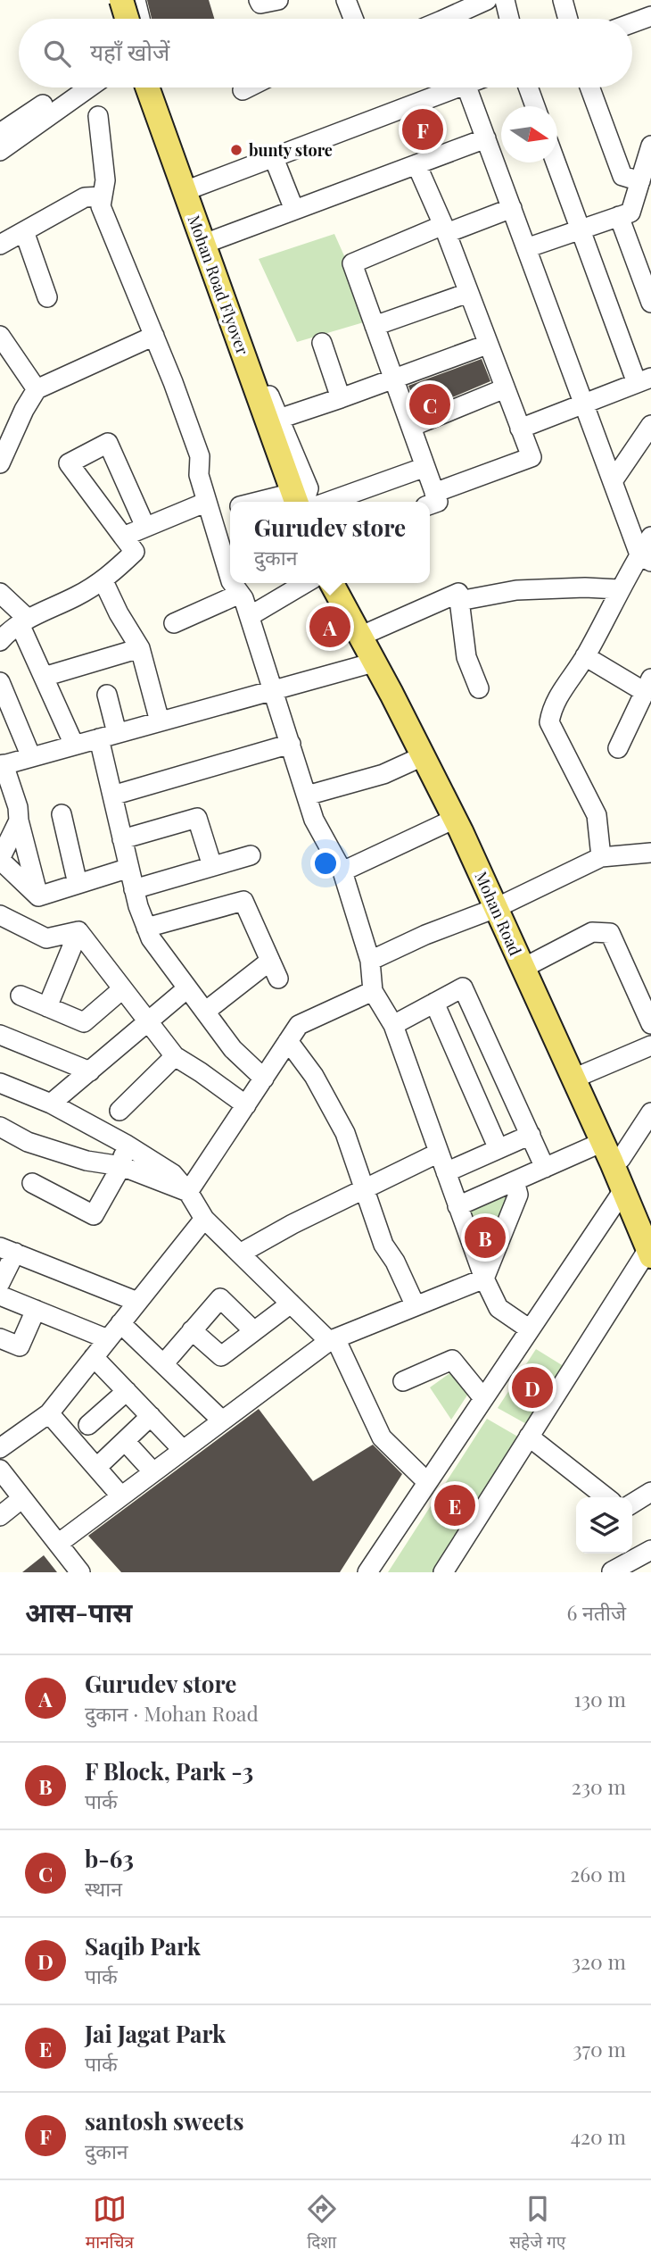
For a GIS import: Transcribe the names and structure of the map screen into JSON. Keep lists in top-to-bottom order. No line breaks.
{"streets":{"main road":["Mohan Road Flyover","Mohan Road"]},"places":["bunty store"],"north":"right","page":{"search":"यहाँ खोजें","pins":["F","C","A","B","D","E"],"popup":["Gurudev store","दुकान"],"heading":["आस-पास","6 नतीजे"],"list":[{"mark":"A","name":"Gurudev store","note":"दुकान · Mohan Road","value":"130 m"},{"mark":"B","name":"F Block, Park -3","note":"पार्क","value":"230 m"},{"mark":"C","name":"b-63","note":"स्थान","value":"260 m"},{"mark":"D","name":"Saqib Park","note":"पार्क","value":"320 m"},{"mark":"E","name":"Jai Jagat Park","note":"पार्क","value":"370 m"},{"mark":"F","name":"santosh sweets","note":"दुकान","value":"420 m"}],"nav":["मानचित्र","दिशा","सहेजे गए"]}}
